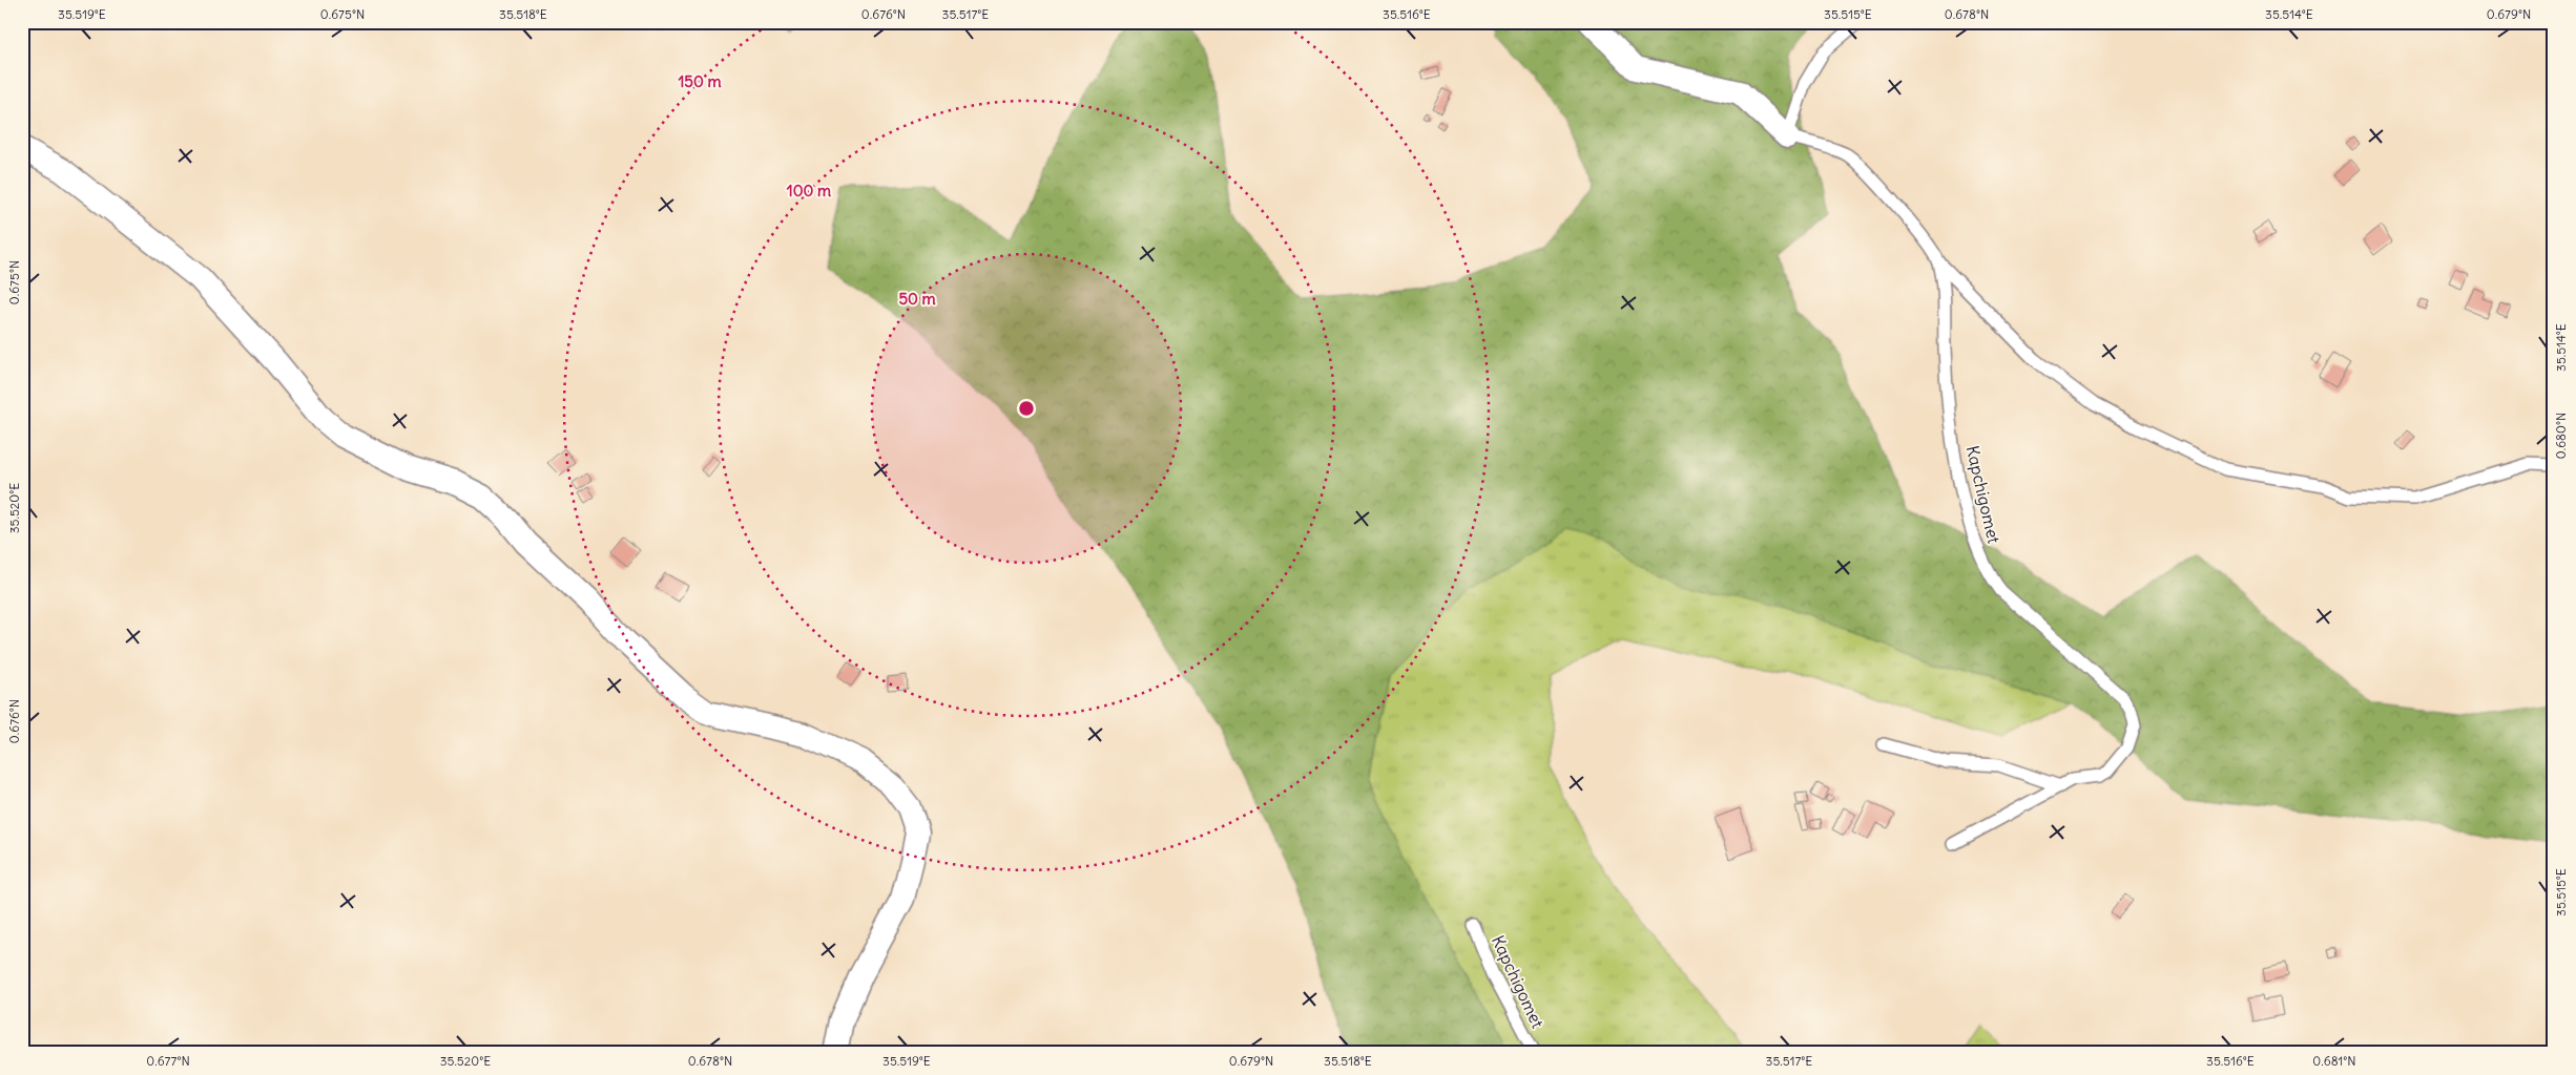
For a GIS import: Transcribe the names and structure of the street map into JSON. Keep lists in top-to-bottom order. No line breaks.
{"streets":{"lane":["Kapchigomet"]},"coordinates":["35.519°E","0.675°N","35.518°E","0.676°N","35.517°E","35.516°E","35.515°E","0.678°N","35.514°E","0.679°N","0.680°N","35.520°E","0.677°N","0.681°N"],"rings":["150 m","100 m","50 m"]}
